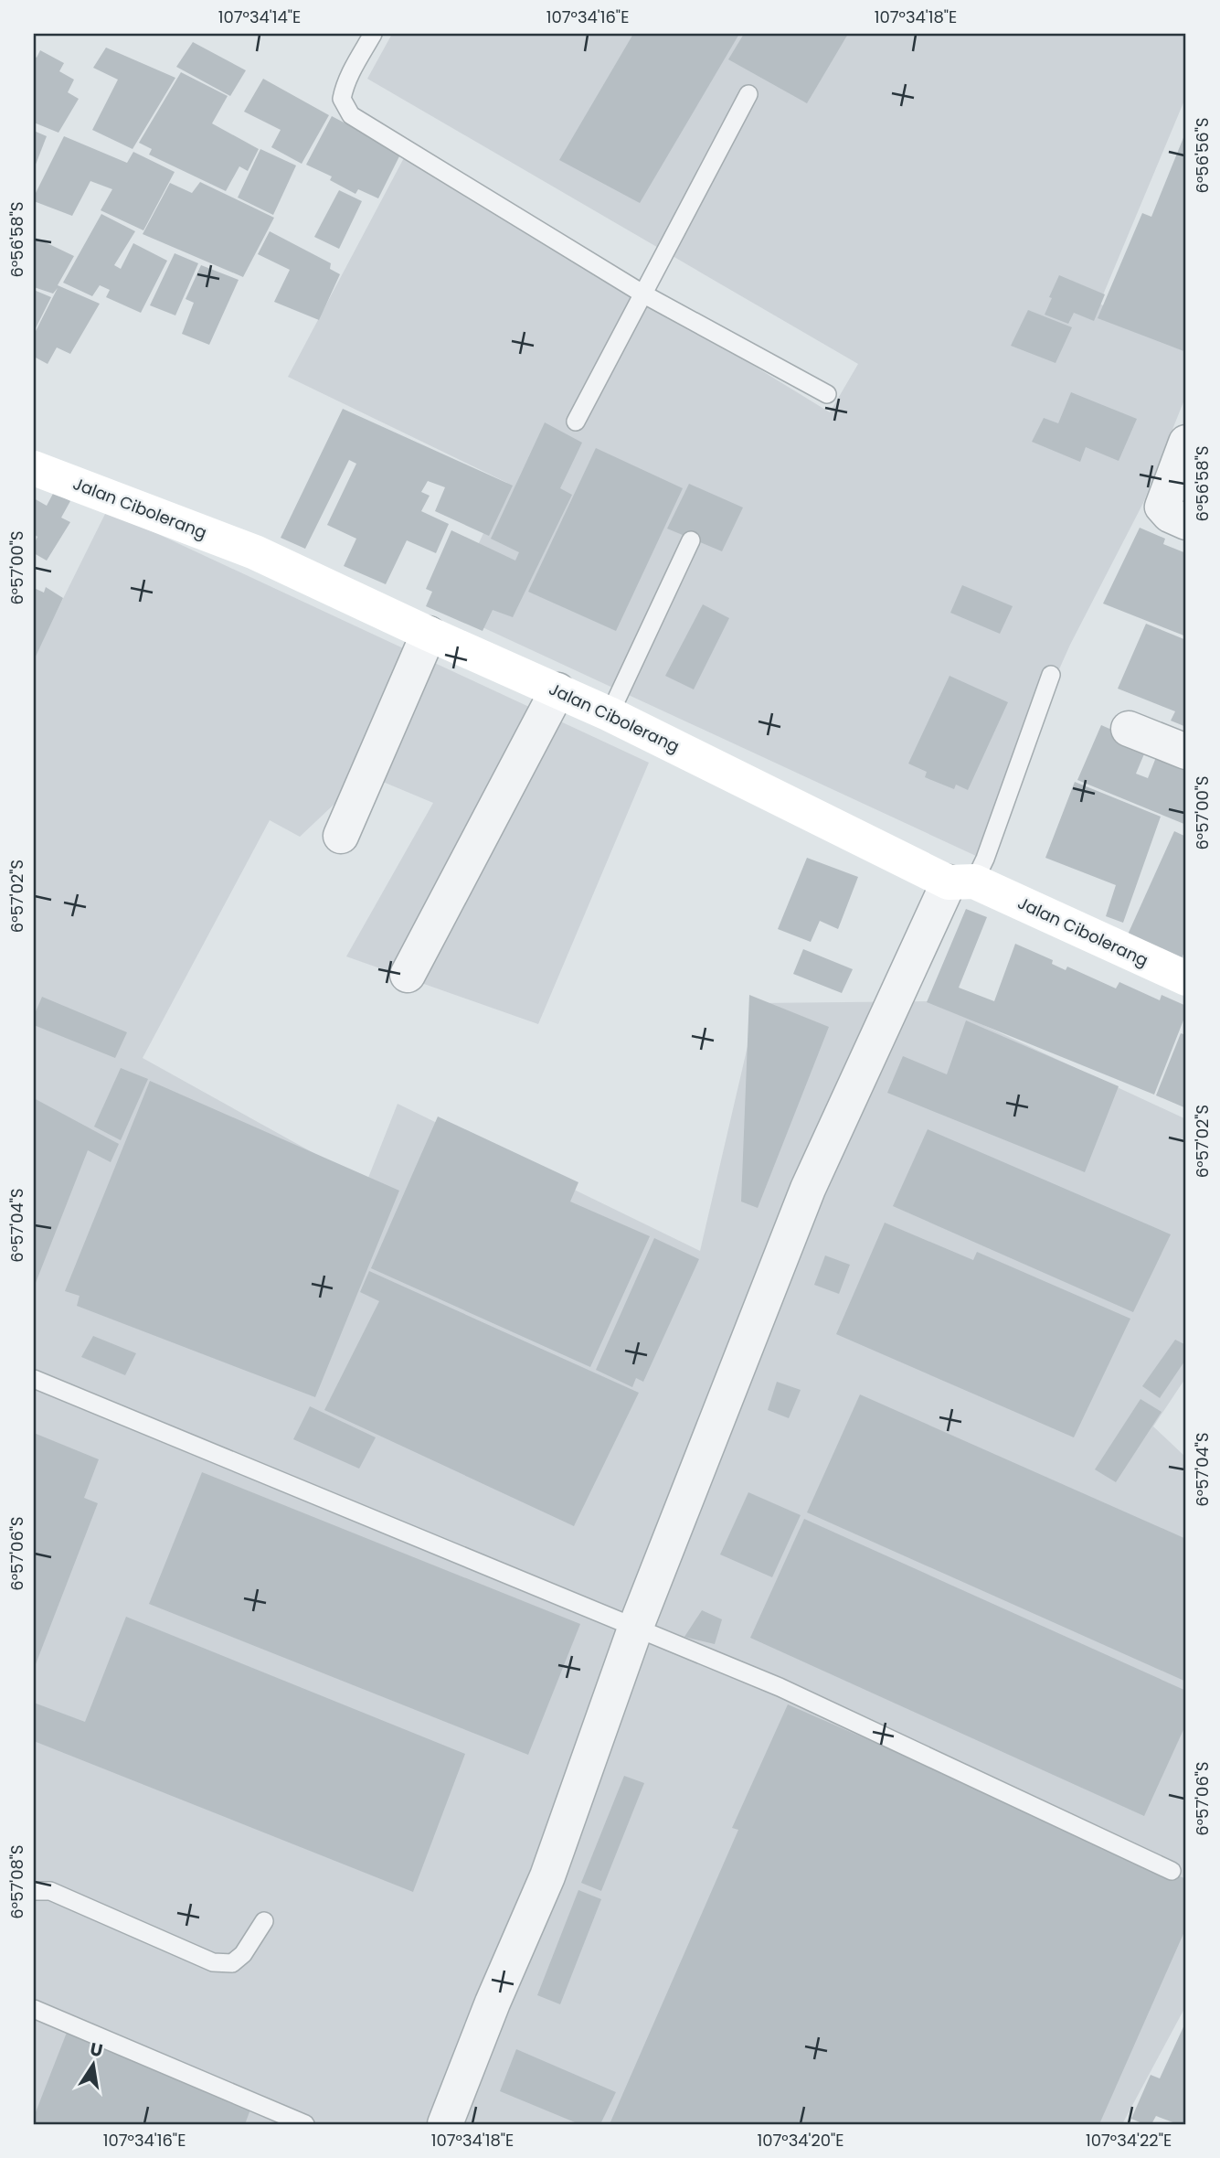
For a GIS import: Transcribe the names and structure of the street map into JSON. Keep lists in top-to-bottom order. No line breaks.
{"streets":{"street":["Jalan Cibolerang"]},"north":"top","coordinates":["107°34'14\"E","107°34'16\"E","107°34'18\"E","6°56'56\"S","6°56'58\"S","6°57'00\"S","6°57'02\"S","6°57'04\"S","6°57'06\"S","6°57'08\"S","107°34'20\"E","107°34'22\"E"]}
